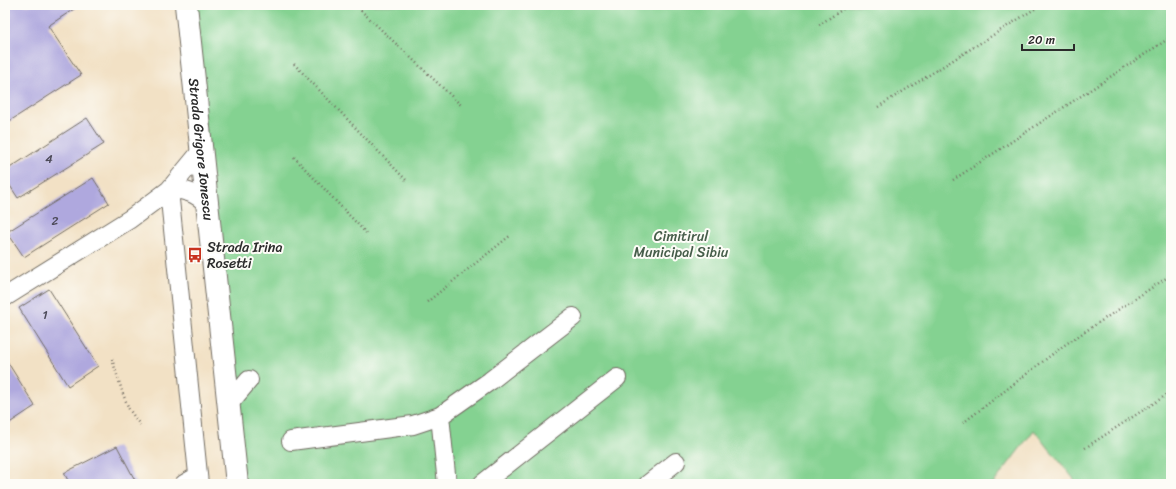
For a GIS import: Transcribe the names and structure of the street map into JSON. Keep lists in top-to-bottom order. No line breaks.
{"streets":{"main road":["Strada Grigore Ionescu"]},"parks":["Cimitirul Municipal Sibiu"],"places":{"bus stop":["Strada Irina Rosetti"]},"house_numbers":["4","2","1"],"scale_bar":"20 m"}
